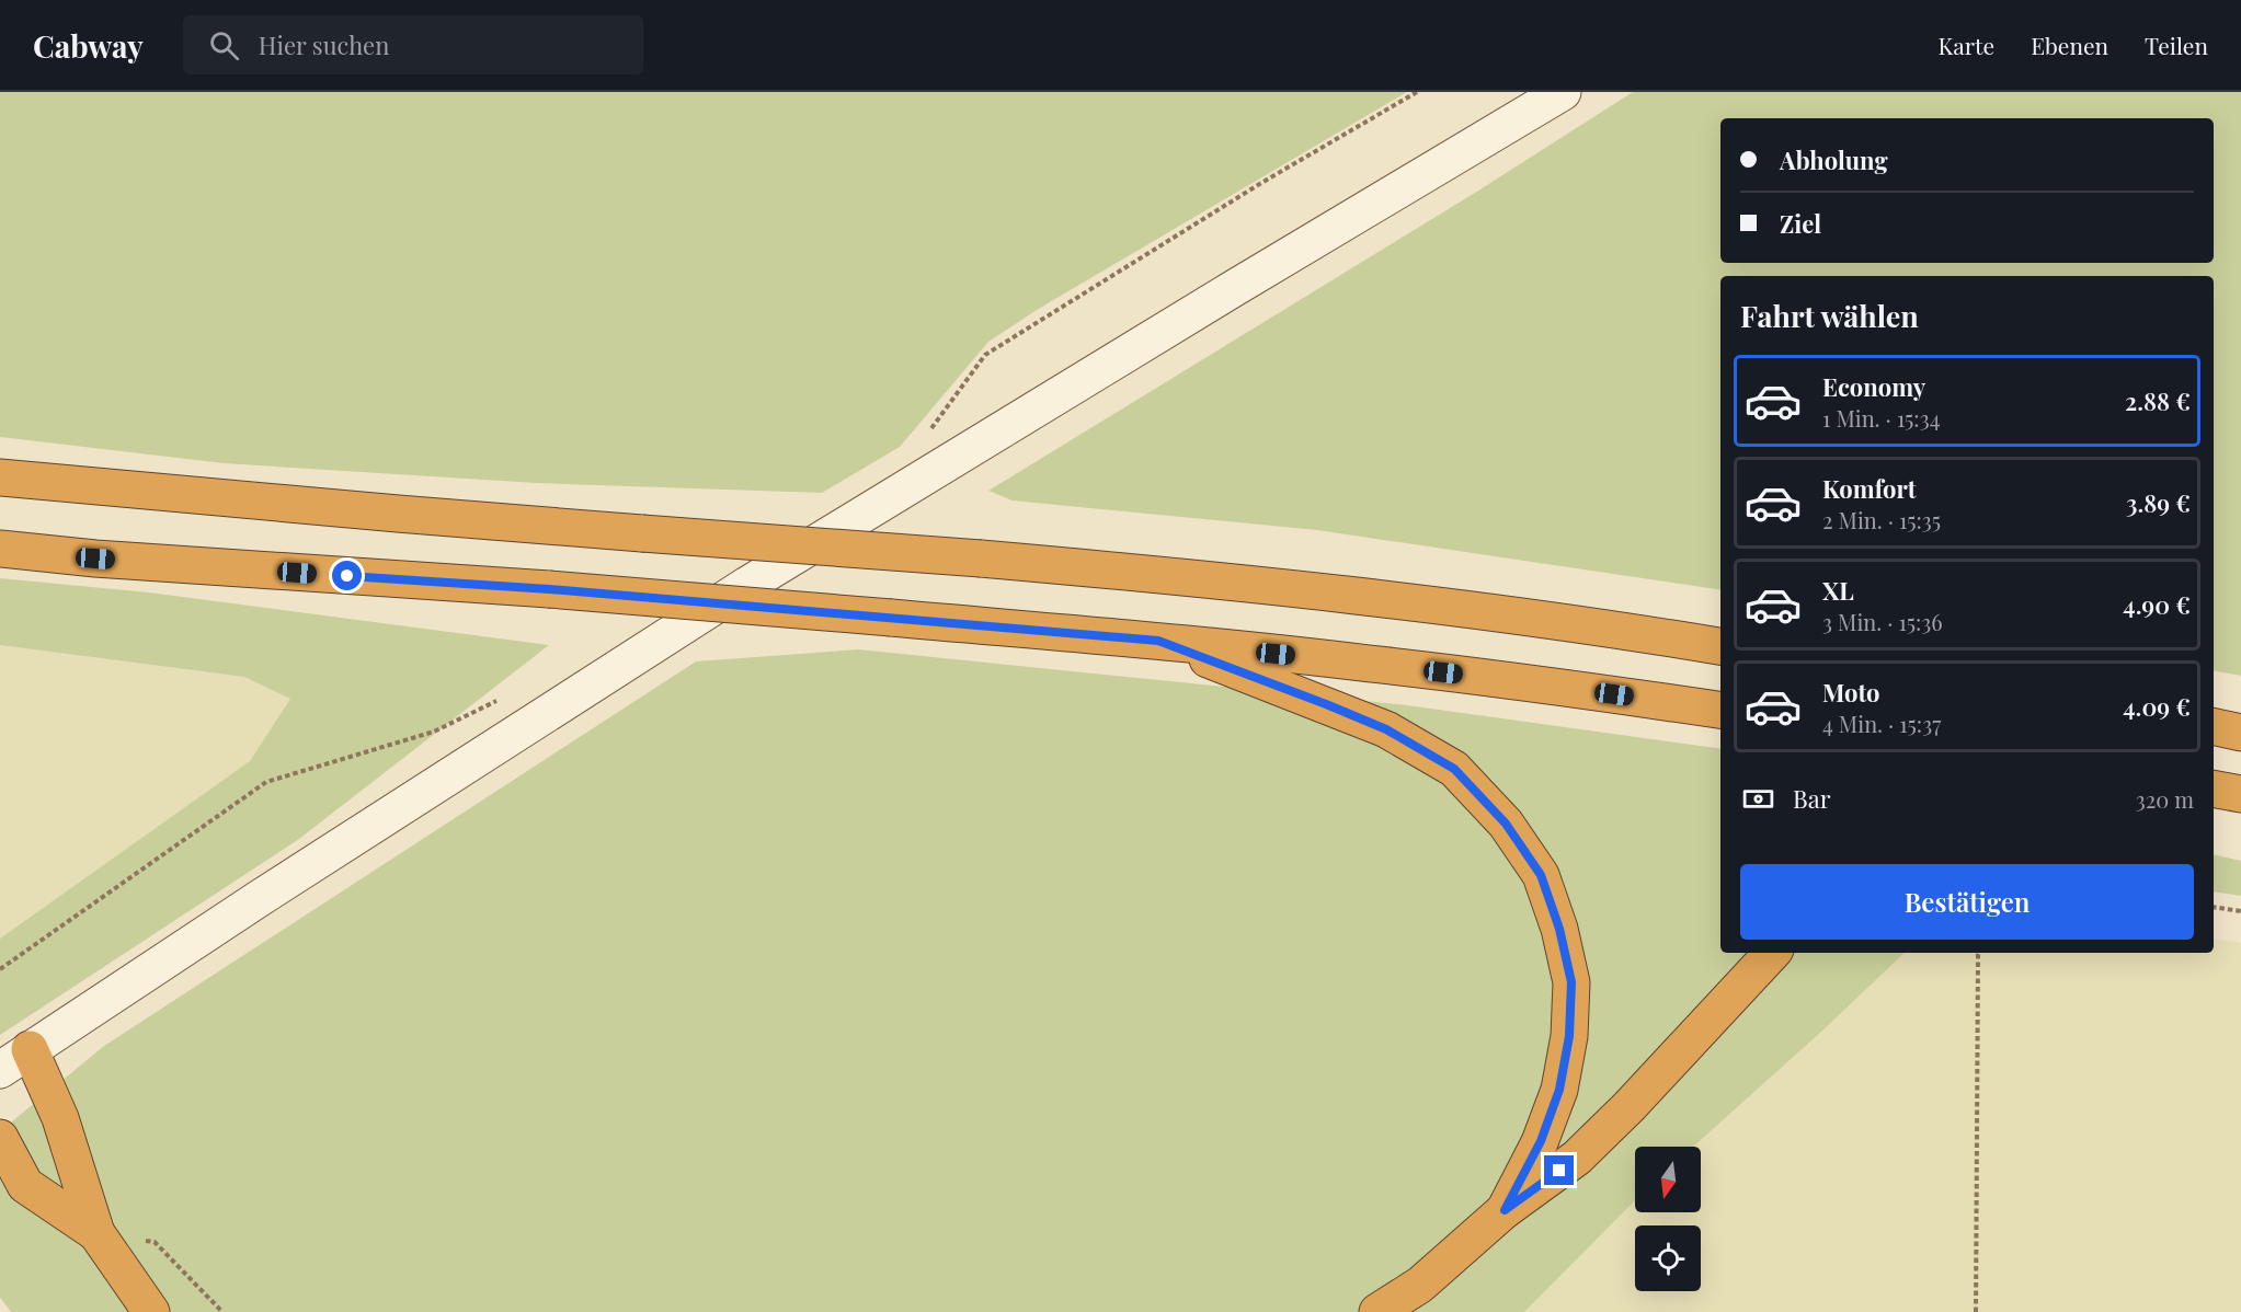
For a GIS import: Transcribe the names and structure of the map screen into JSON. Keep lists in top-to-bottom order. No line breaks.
{"north":"bottom","page":{"header":"Cabway","search":"Hier suchen","nav":["Karte","Ebenen","Teilen"],"banner":["Abholung","Ziel"],"heading":"Fahrt wählen","list":[{"name":"Economy","note":"1 Min. · 15:34","value":"2.88 €"},{"name":"Komfort","note":"2 Min. · 15:35","value":"3.89 €"},{"name":"XL","note":"3 Min. · 15:36","value":"4.90 €"},{"name":"Moto","note":"4 Min. · 15:37","value":"4.09 €"}],"pay":["Bar","320 m"],"buttons":"Bestätigen"}}
